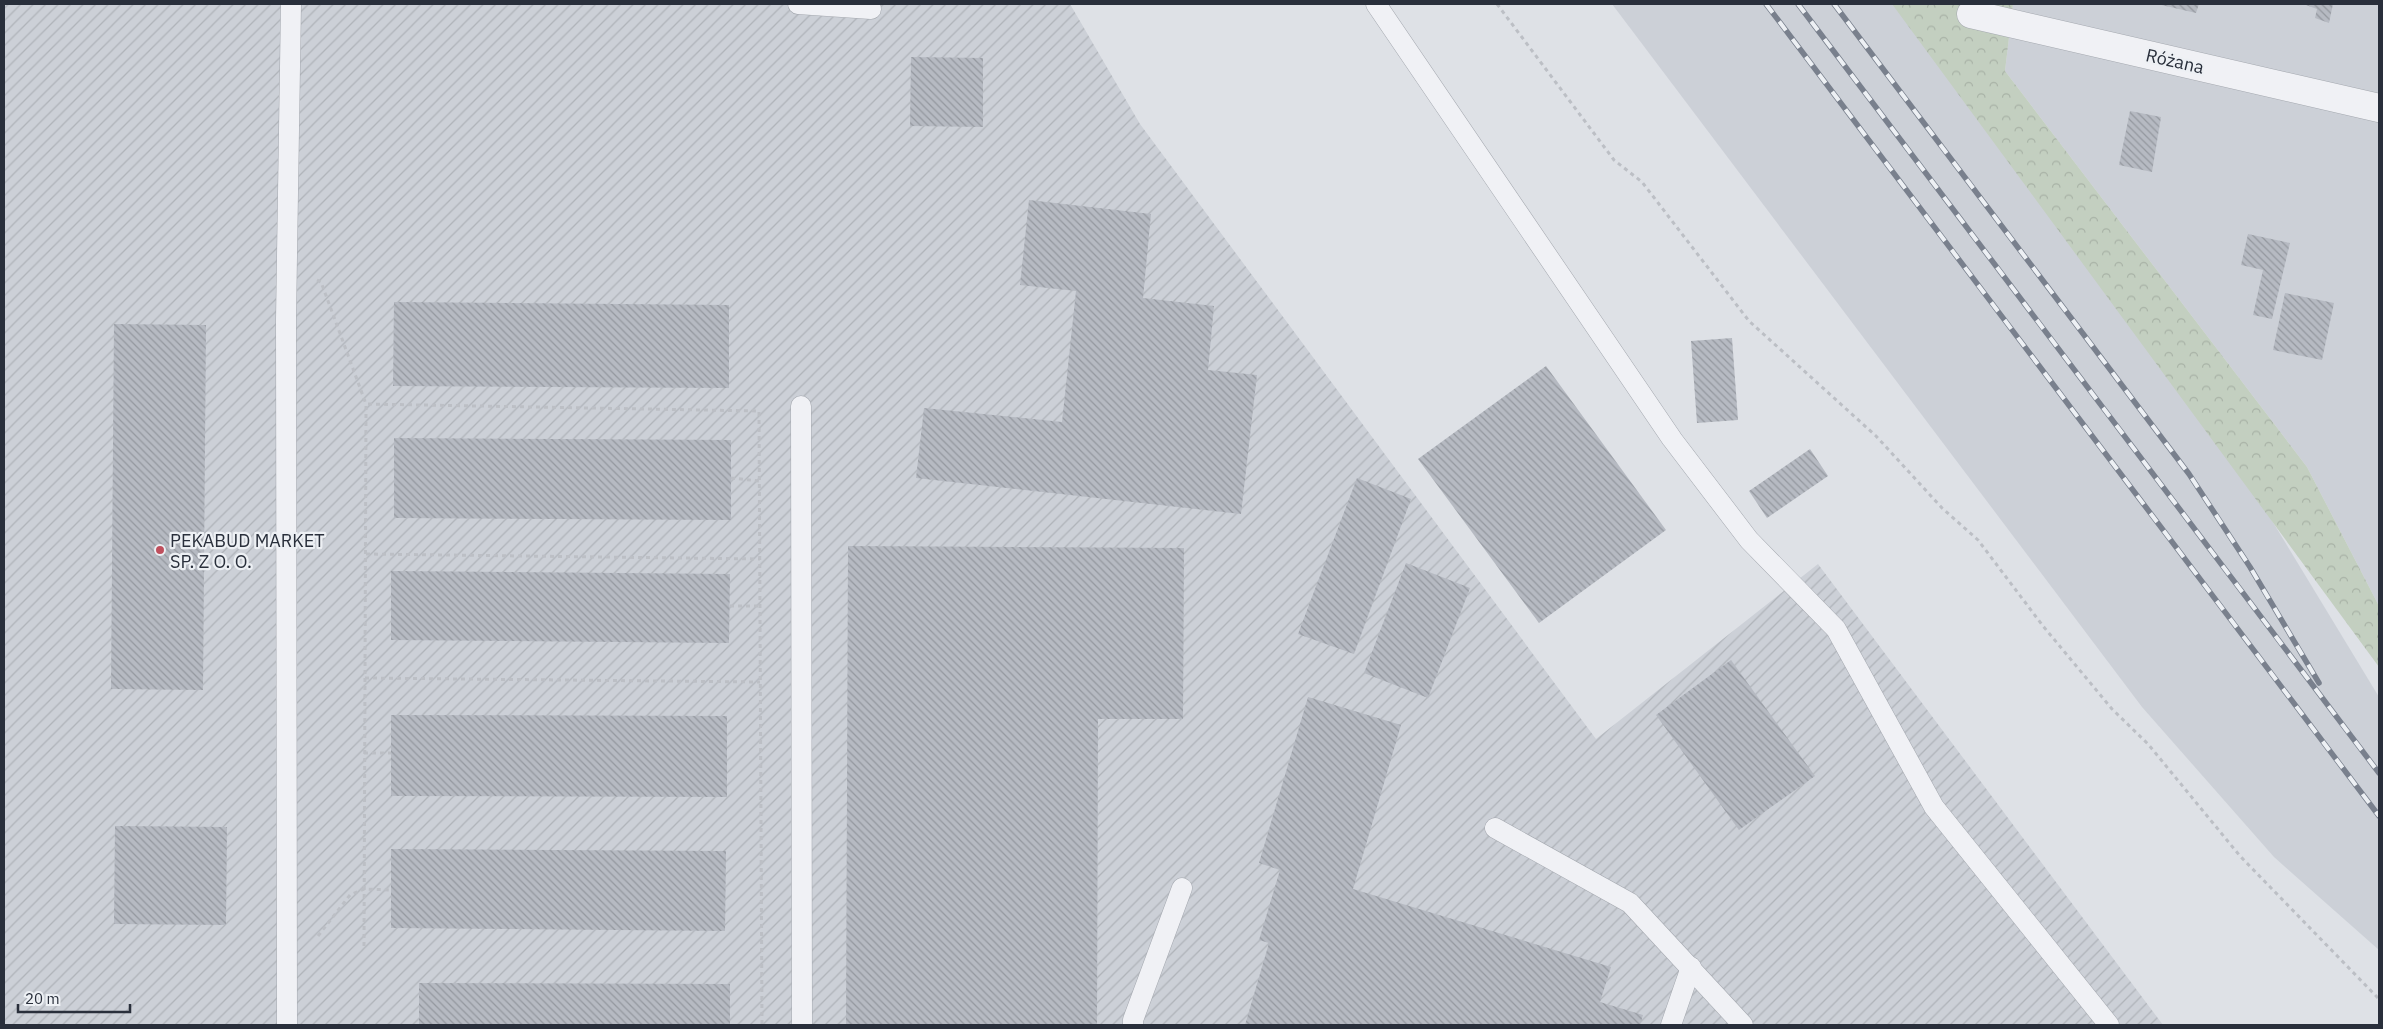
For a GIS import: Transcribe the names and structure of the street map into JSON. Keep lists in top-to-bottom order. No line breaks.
{"streets":{"street":["Różana"]},"places":["PEKABUD MARKET SP. Z O. O."],"scale_bar":"20 m"}
